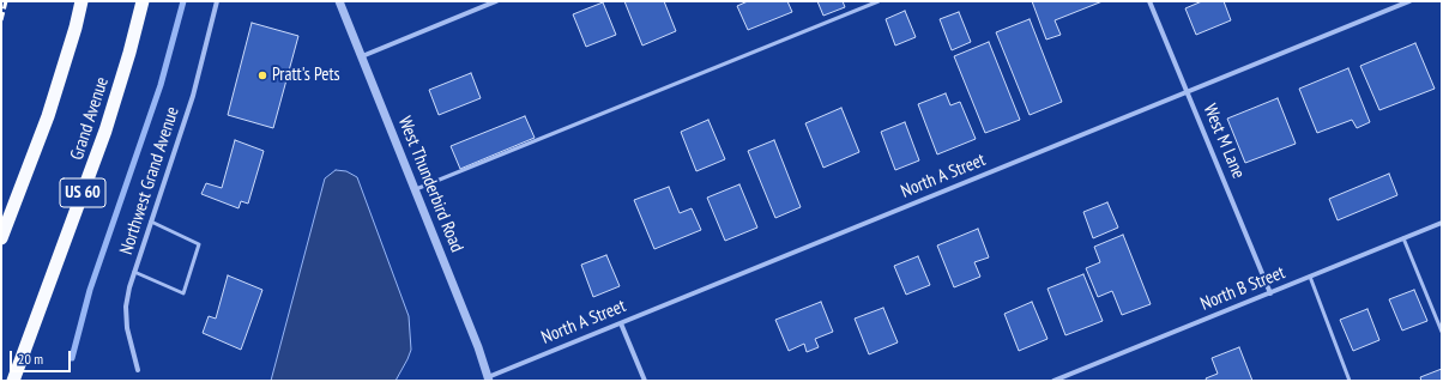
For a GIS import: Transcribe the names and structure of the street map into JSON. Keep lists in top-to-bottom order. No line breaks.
{"streets":{"highway":["Grand Avenue","US 60"],"street":["West M Lane","North A Street","Northwest Grand Avenue","West Thunderbird Road","North B Street"]},"crossings":[["West M Lane","North A Street"],["West M Lane","North B Street"],["North A Street","West Thunderbird Road"]],"places":["Pratt's Pets"],"scale_bar":"20 m"}
